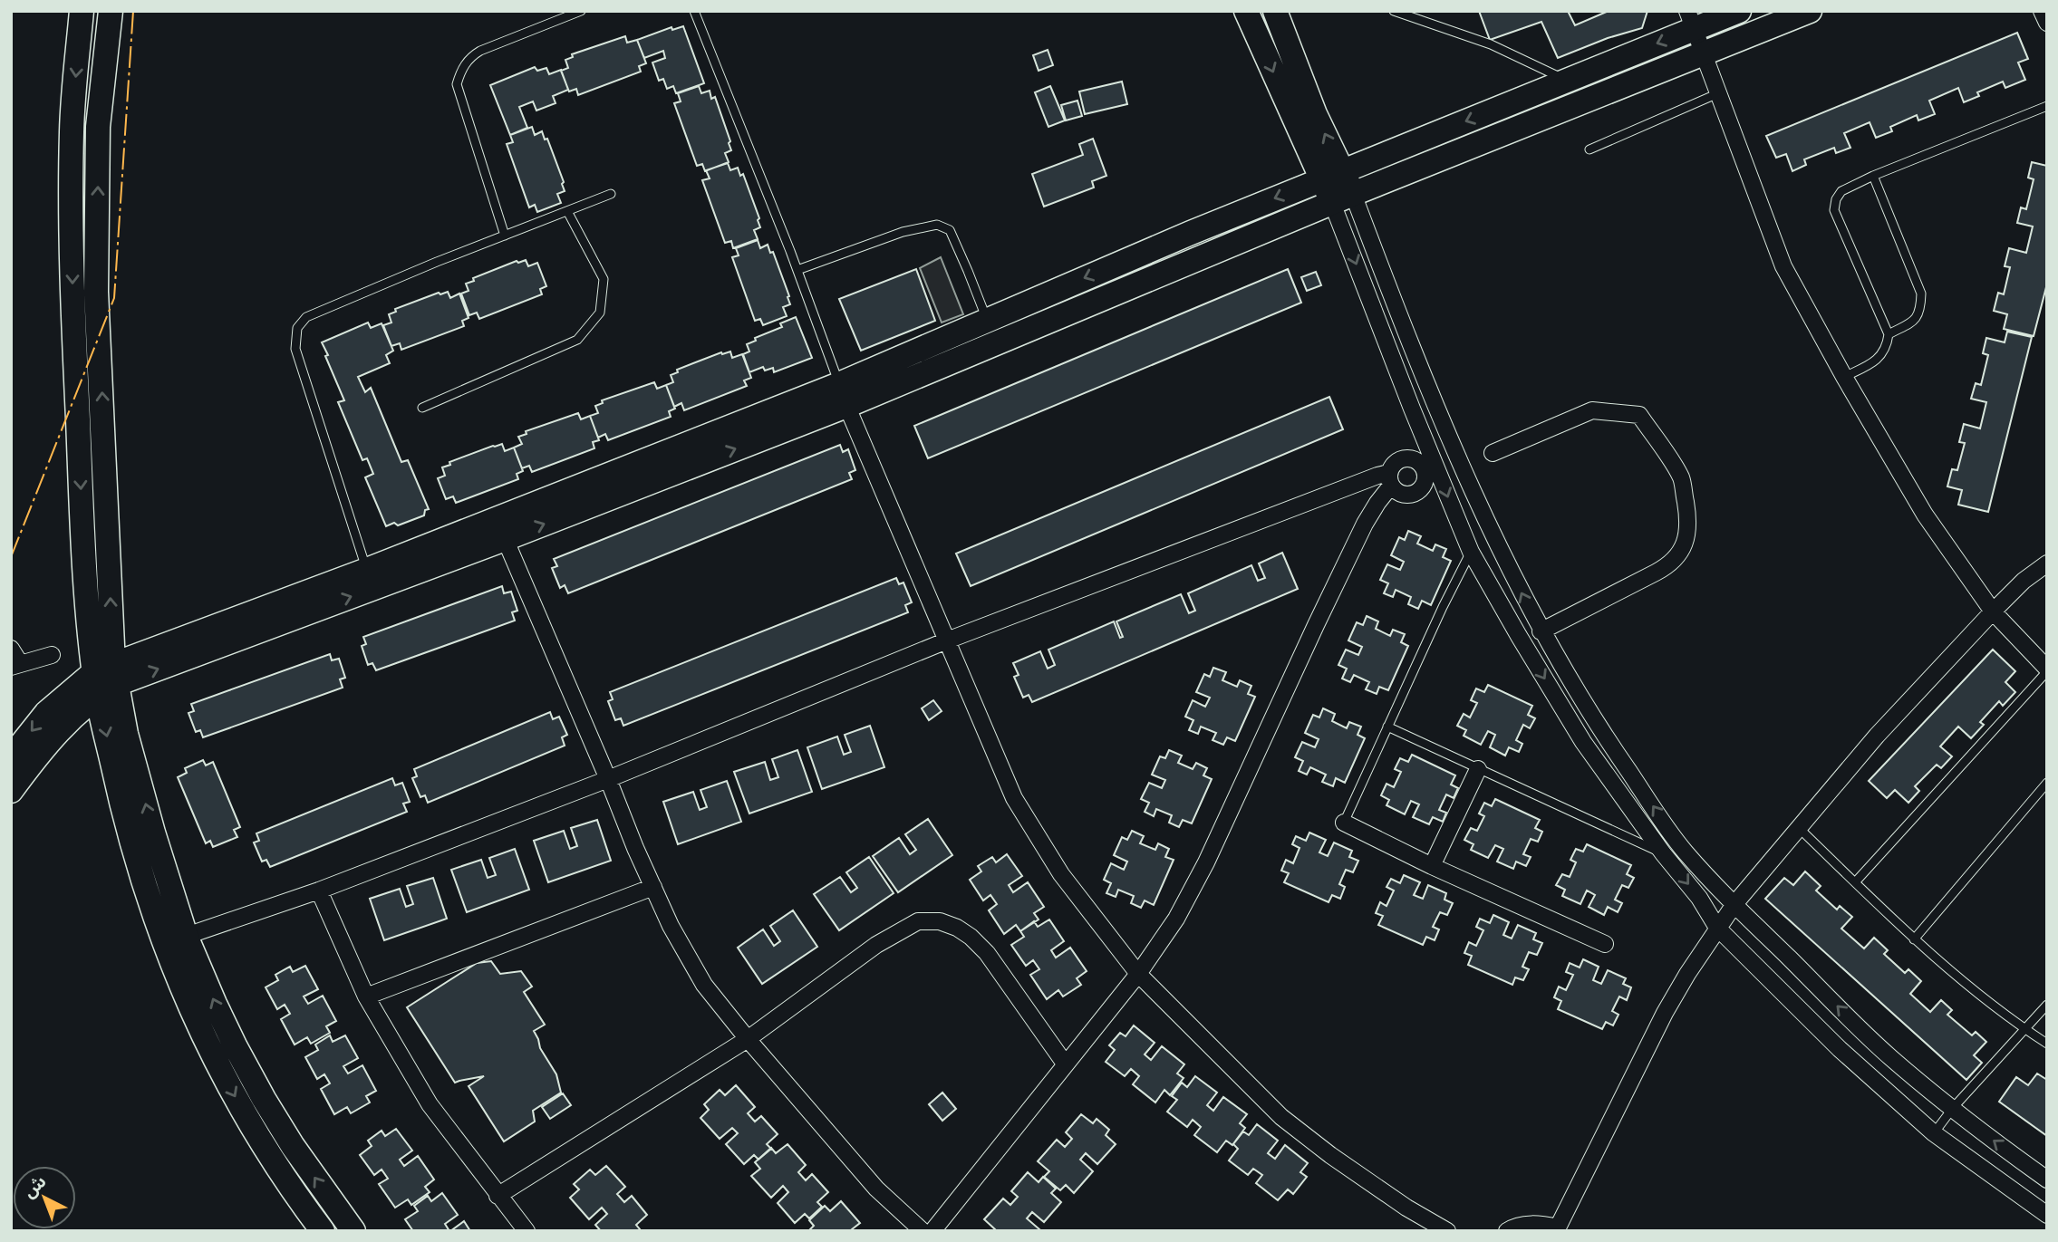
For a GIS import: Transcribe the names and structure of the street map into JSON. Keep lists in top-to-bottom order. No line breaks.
{"north":"top left"}
